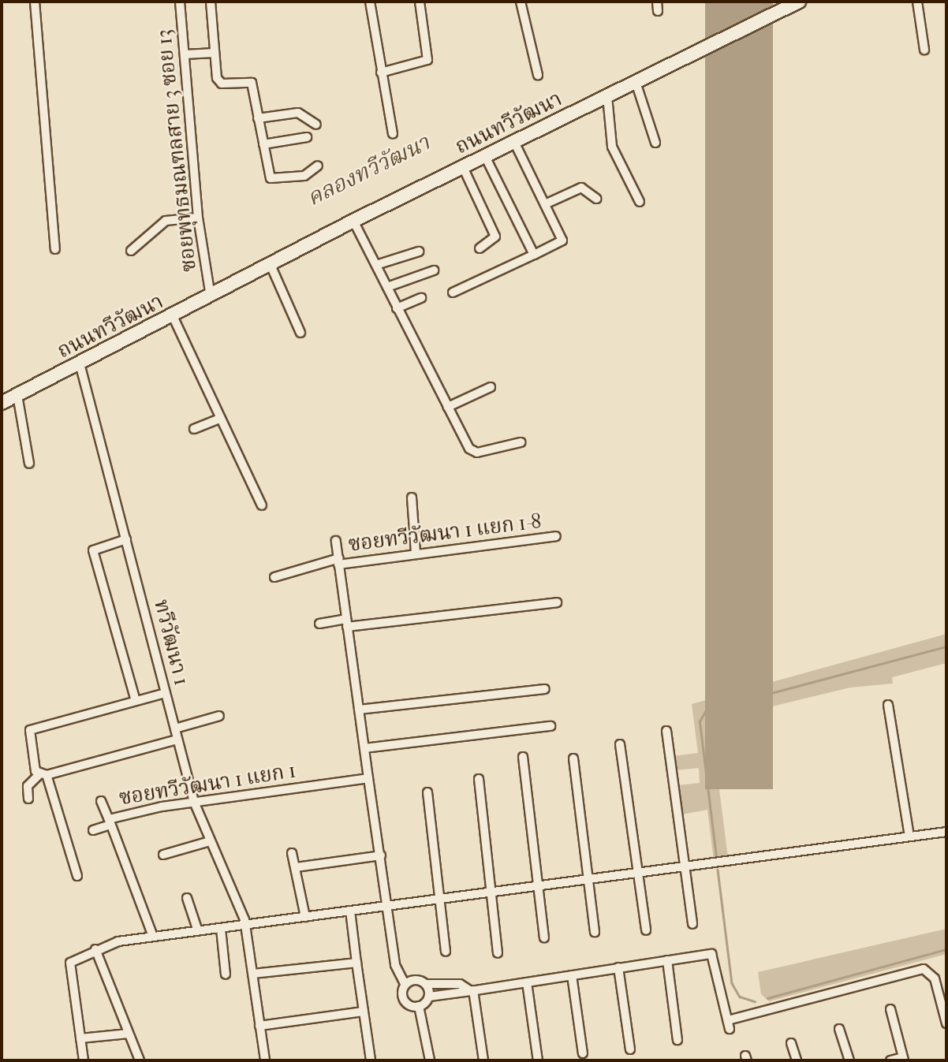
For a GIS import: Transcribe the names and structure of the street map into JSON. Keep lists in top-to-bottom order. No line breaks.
{"streets":{"main road":["ถนนทวีวัฒนา"],"street":["ซอยพุทธมณฑลสาย 3 ซอย 13","ซอยทวีวัฒนา 1 แยก 1-8","ทวีวัฒนา 1","ซอยทวีวัฒนา 1 แยก 1"]},"crossings":[["ถนนทวีวัฒนา","ซอยพุทธมณฑลสาย 3 ซอย 13"],["ถนนทวีวัฒนา","ทวีวัฒนา 1"],["ทวีวัฒนา 1","ซอยทวีวัฒนา 1 แยก 1"]],"water":["คลองทวีวัฒนา"]}
